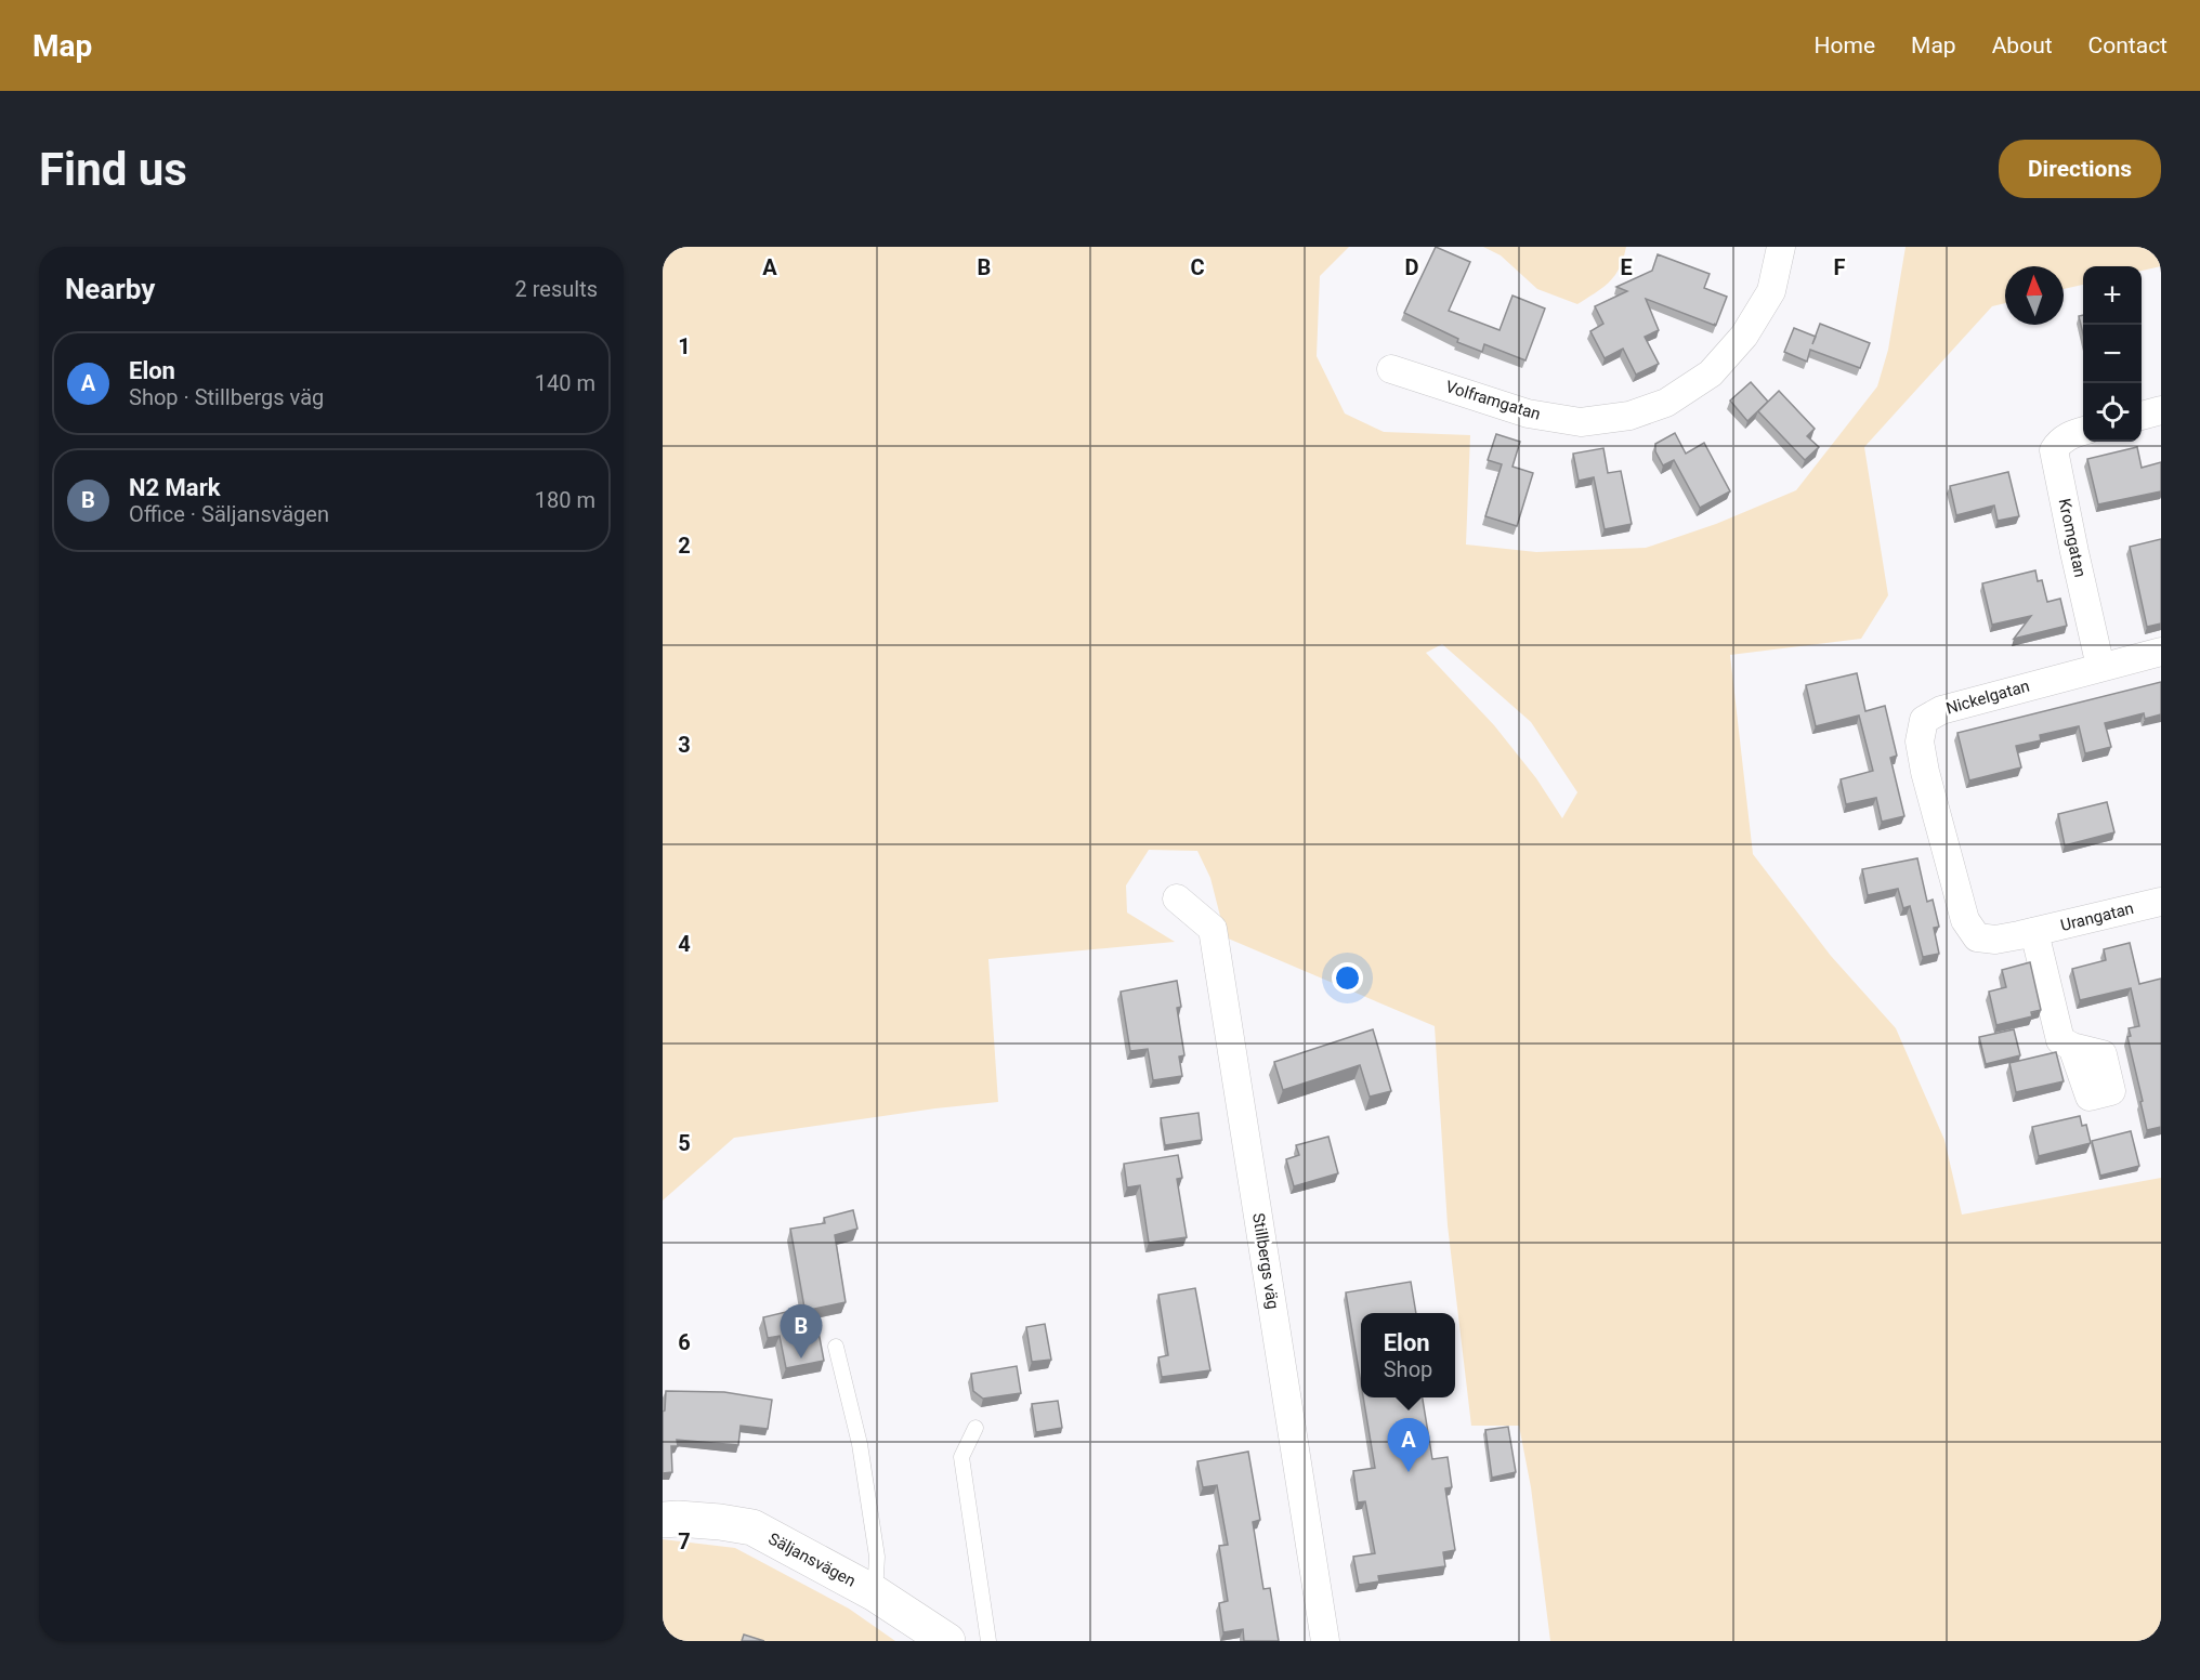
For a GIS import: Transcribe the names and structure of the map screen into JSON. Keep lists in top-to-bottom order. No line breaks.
{"streets":{"street":["Volframgatan","Kromgatan","Nickelgatan","Urangatan","Stillbergs väg","Säljansvägen"]},"crossings":[["Kromgatan","Nickelgatan"],["Nickelgatan","Urangatan"]],"north":"top","page":{"header":"Map","nav":["Home","Map","About","Contact"],"buttons":"Directions","title":"Find us","heading":["Nearby","2 results"],"map_buttons":["+","−"],"list":[{"mark":"A","name":"Elon","note":"Shop · Stillbergs väg","value":"140 m"},{"mark":"B","name":"N2 Mark","note":"Office · Säljansvägen","value":"180 m"}],"pins":["B","A"],"popup":["Elon","Shop"]},"grid":{"columns":["A","B","C","D","E","F"],"rows":["1","2","3","4","5","6","7"]}}
